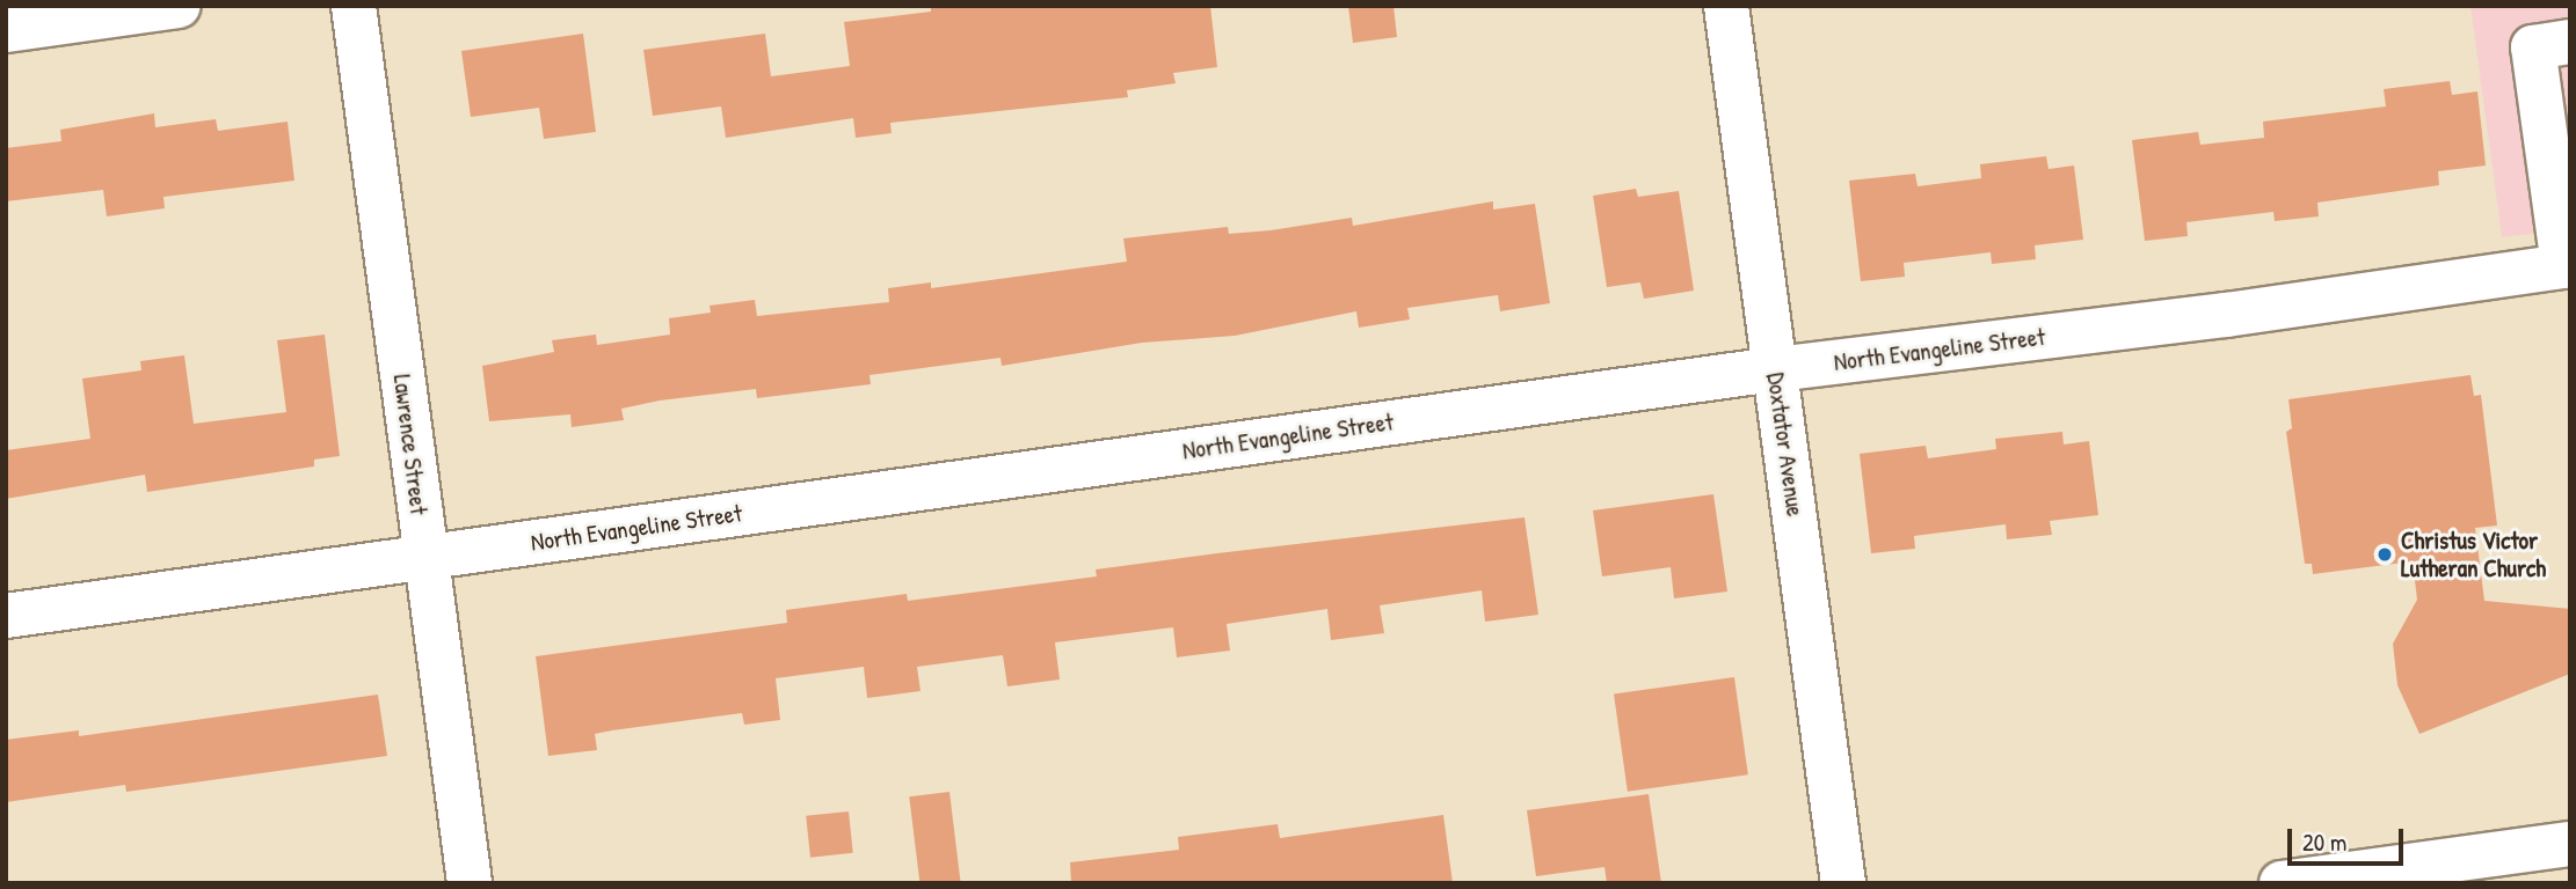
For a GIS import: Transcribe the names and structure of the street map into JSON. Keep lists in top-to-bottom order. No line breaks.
{"streets":{"street":["North Evangeline Street","Lawrence Street","Doxtator Avenue"]},"crossings":[["North Evangeline Street","Lawrence Street"],["North Evangeline Street","Doxtator Avenue"]],"places":["Christus Victor Lutheran Church"],"scale_bar":"20 m"}
